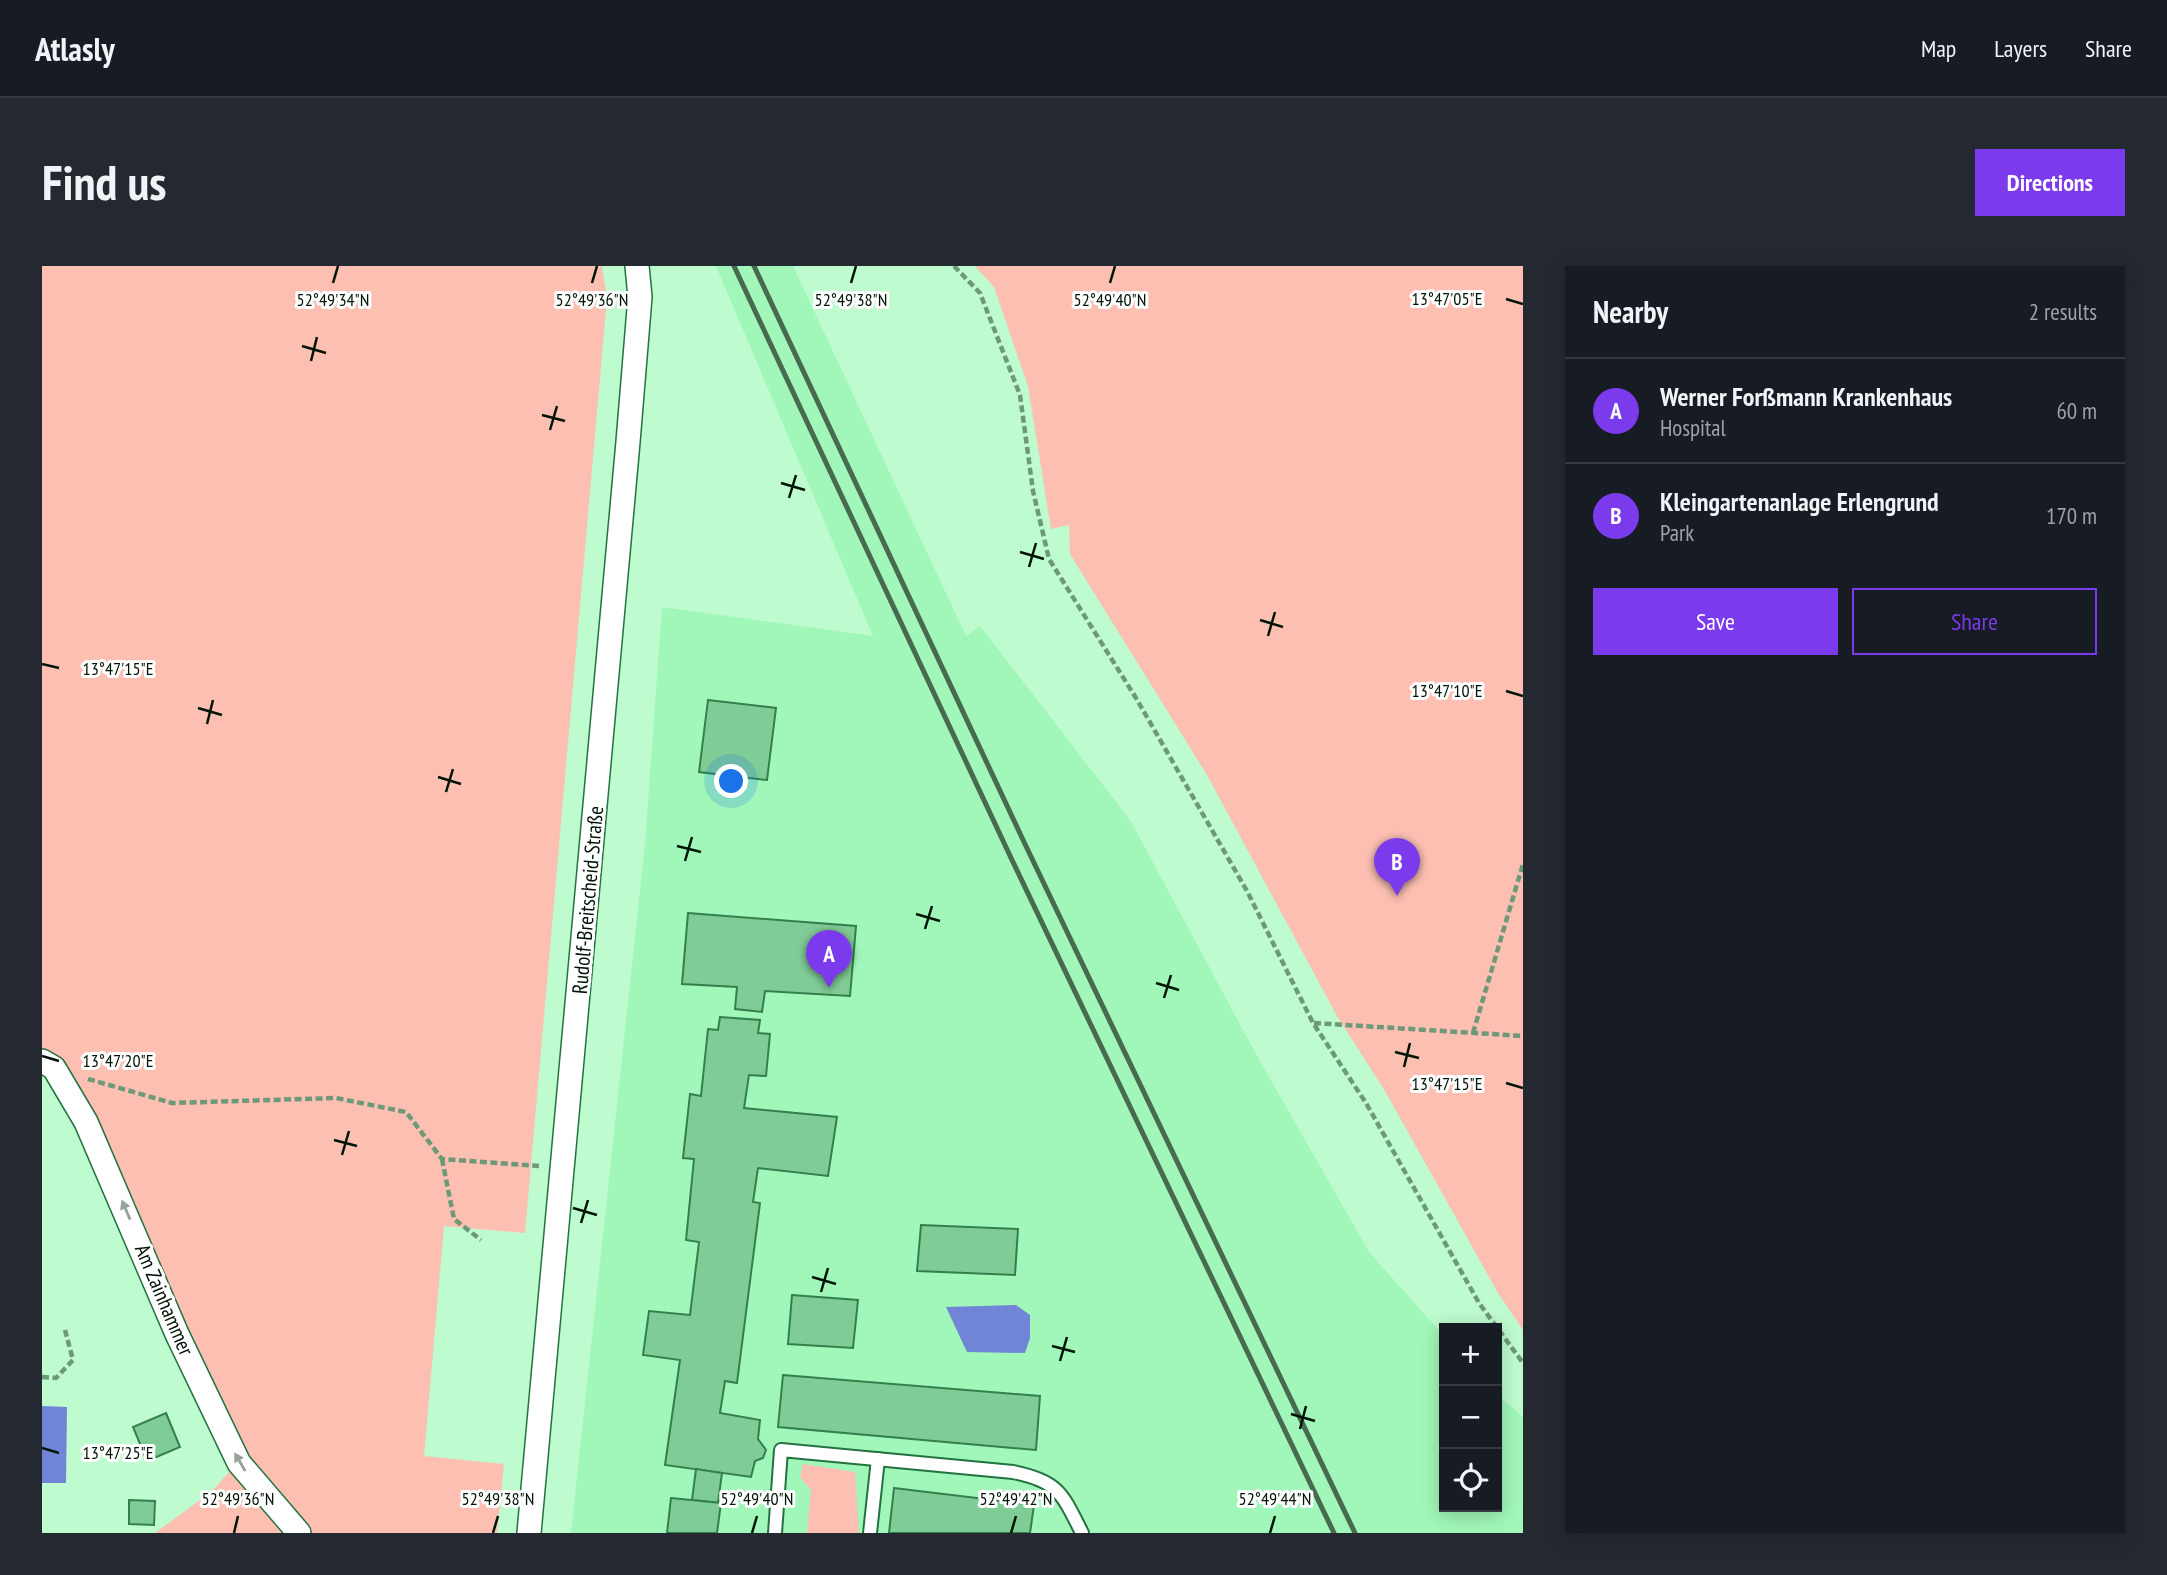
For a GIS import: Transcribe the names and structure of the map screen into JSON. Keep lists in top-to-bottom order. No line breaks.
{"streets":{"street":["Rudolf-Breitscheid-Straße","Am Zainhammer"]},"one_way":["Am Zainhammer"],"page":{"header":"Atlasly","nav":["Map","Layers","Share"],"buttons":["Directions",["Save","Share"]],"title":"Find us","heading":["Nearby","2 results"],"list":[{"mark":"A","name":"Werner Forßmann Krankenhaus","note":"Hospital","value":"60 m"},{"mark":"B","name":"Kleingartenanlage Erlengrund","note":"Park","value":"170 m"}],"pins":["B","A"],"map_buttons":["+","−"]},"coordinates":["13°47'05\"E","52°49'34\"N","52°49'36\"N","52°49'38\"N","52°49'40\"N","13°47'15\"E","13°47'10\"E","13°47'20\"E","13°47'25\"E","52°49'42\"N","52°49'44\"N"]}
